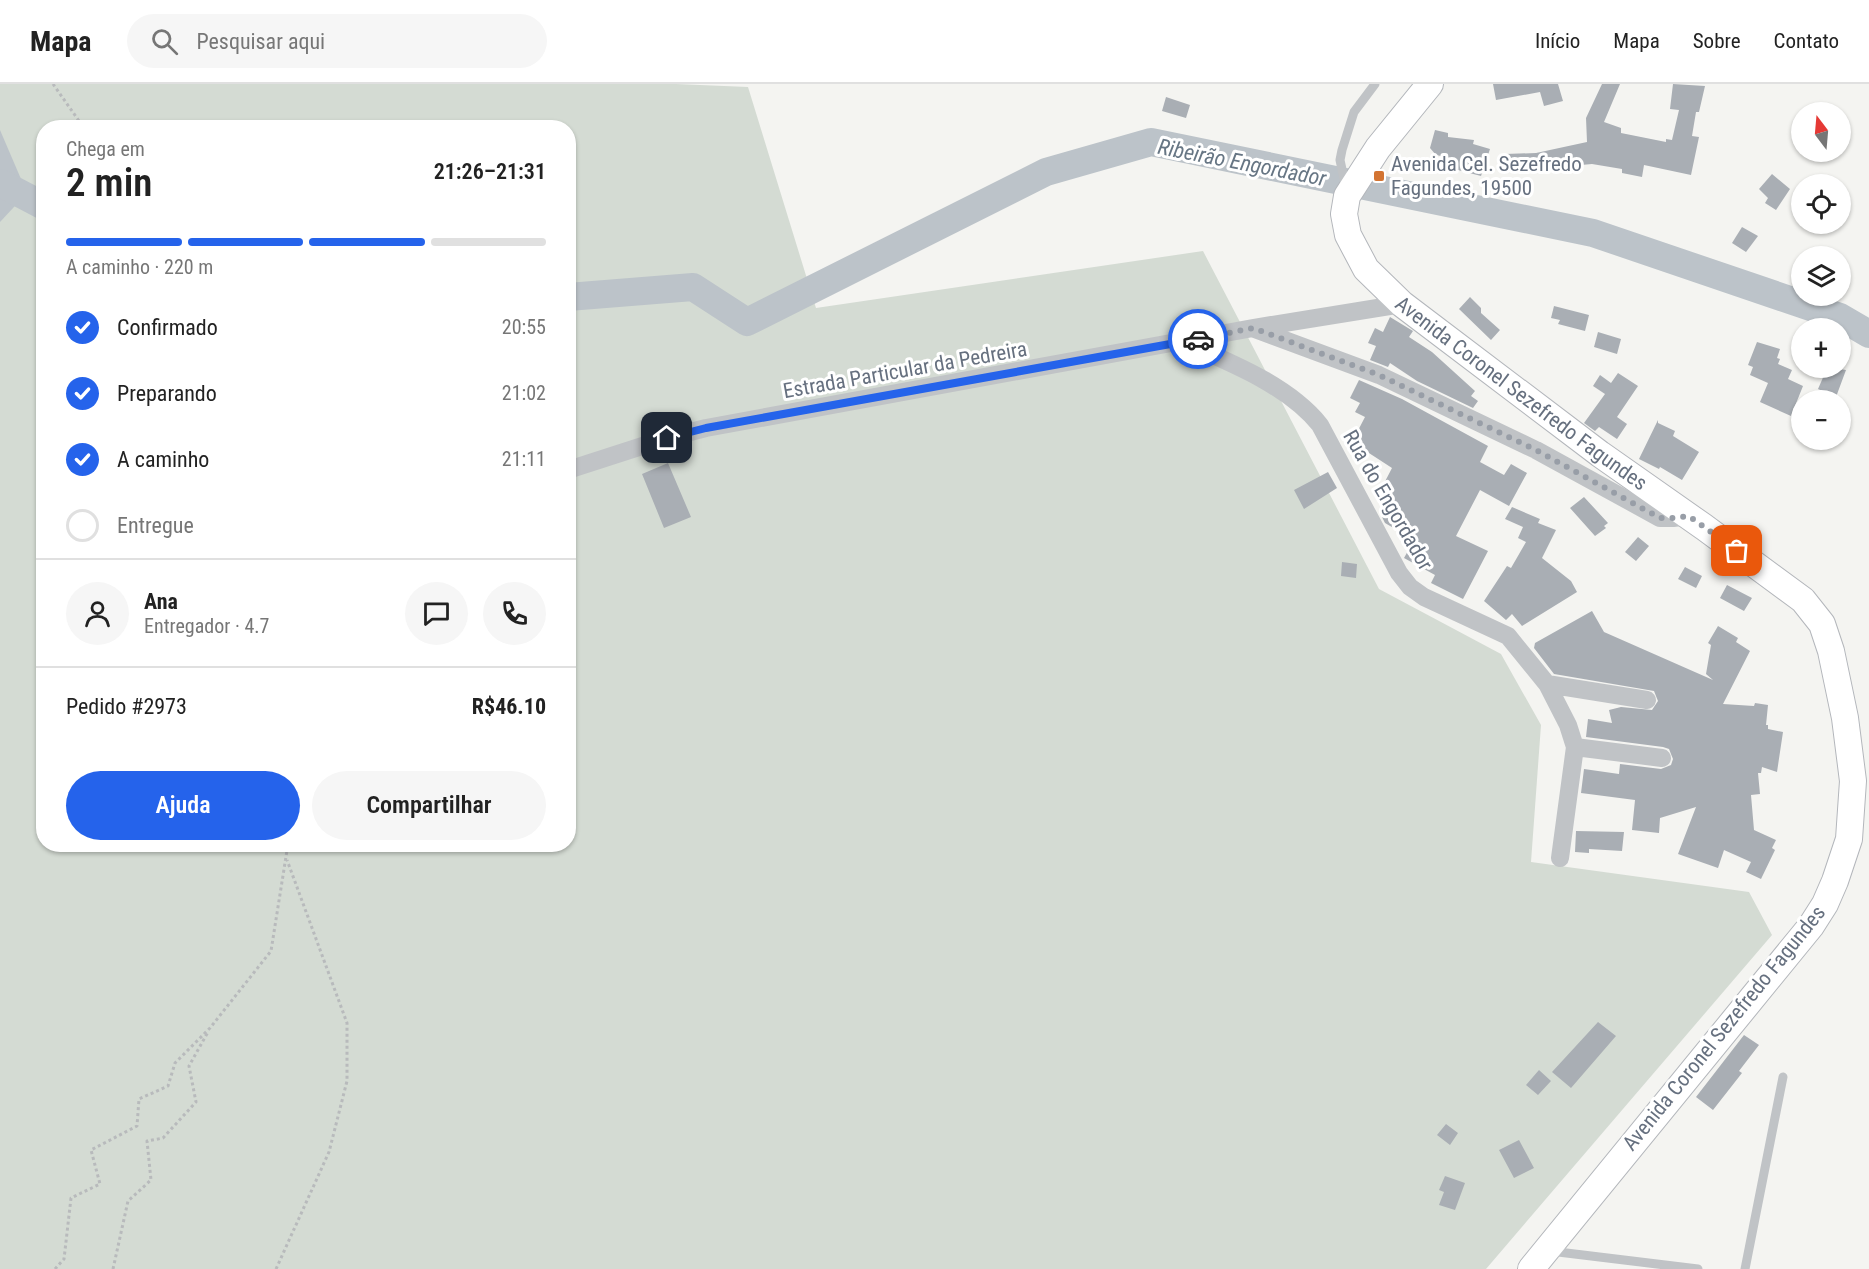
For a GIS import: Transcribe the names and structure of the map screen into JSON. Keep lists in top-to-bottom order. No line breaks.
{"streets":{"main road":["Avenida Coronel Sezefredo Fagundes"],"street":["Estrada Particular da Pedreira","Rua do Engordador"]},"crossings":[["Estrada Particular da Pedreira","Avenida Coronel Sezefredo Fagundes"],["Estrada Particular da Pedreira","Rua do Engordador"]],"water":["Ribeirão Engordador"],"places":{"transit":["Avenida Cel. Sezefredo Fagundes, 19500"]},"north":"top","page":{"header":"Mapa","search":"Pesquisar aqui","nav":["Início","Mapa","Sobre","Contato"],"map_buttons":["+","−"],"heading":["2 min","Chega em","21:26–21:31"],"panel":["Ana","Entregador · 4.7","Pedido #2973","R$46.10"],"bar":"A caminho · 220 m","list":[["Confirmado","20:55"],["Preparando","21:02"],["A caminho","21:11"],"Entregue"],"buttons":["Ajuda","Compartilhar"]}}
